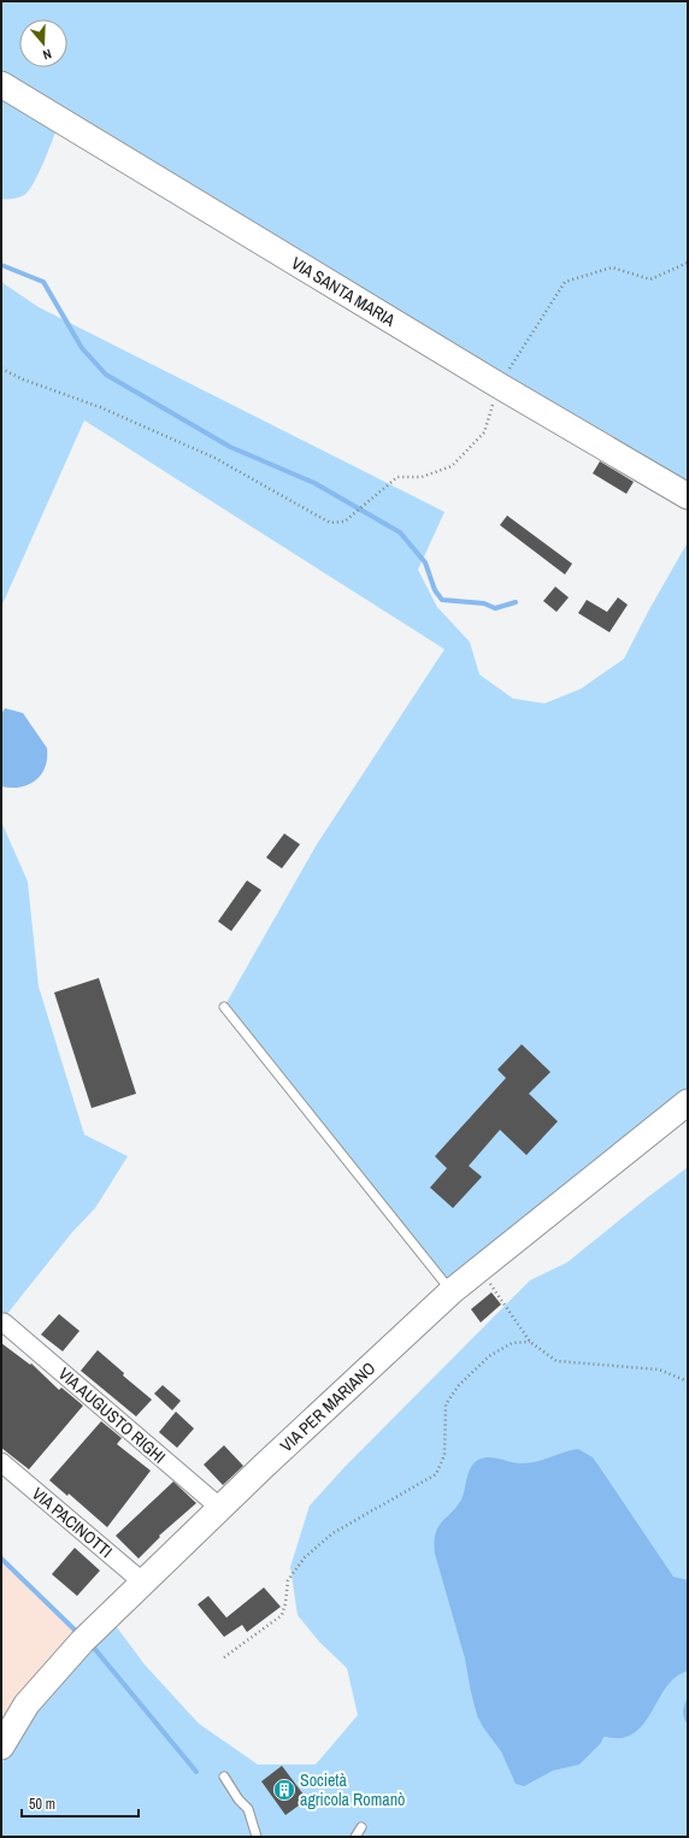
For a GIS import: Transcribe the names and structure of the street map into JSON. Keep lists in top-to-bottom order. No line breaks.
{"streets":{"street":["VIA SANTA MARIA","VIA PER MARIANO","VIA AUGUSTO RIGHI","VIA PACINOTTI"]},"crossings":[["VIA PER MARIANO","VIA AUGUSTO RIGHI"],["VIA PER MARIANO","VIA PACINOTTI"]],"places":{"building":["Società agricola Romanò"]},"scale_bar":"50 m","north":"bottom"}
